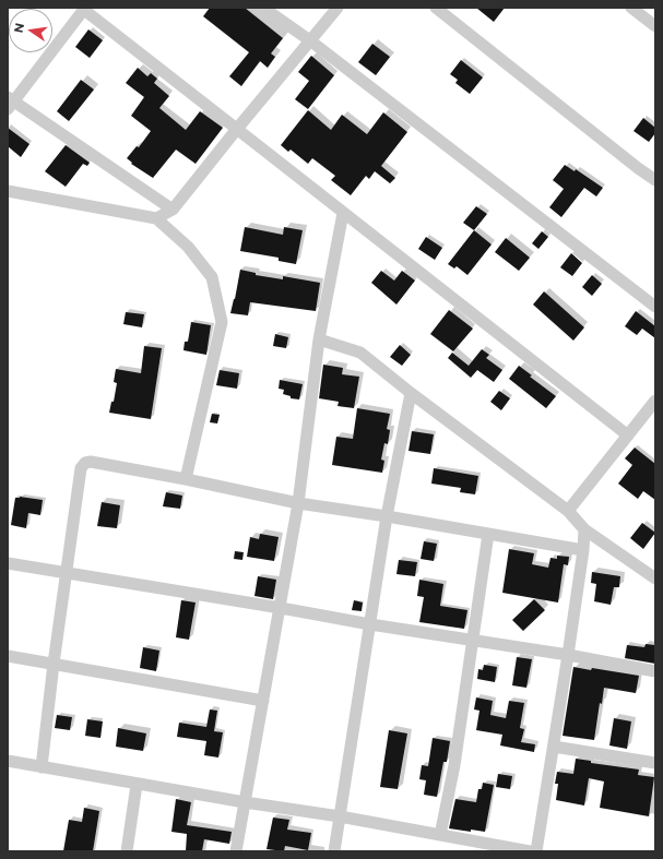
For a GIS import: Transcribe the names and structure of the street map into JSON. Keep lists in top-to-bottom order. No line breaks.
{"north":"left"}
